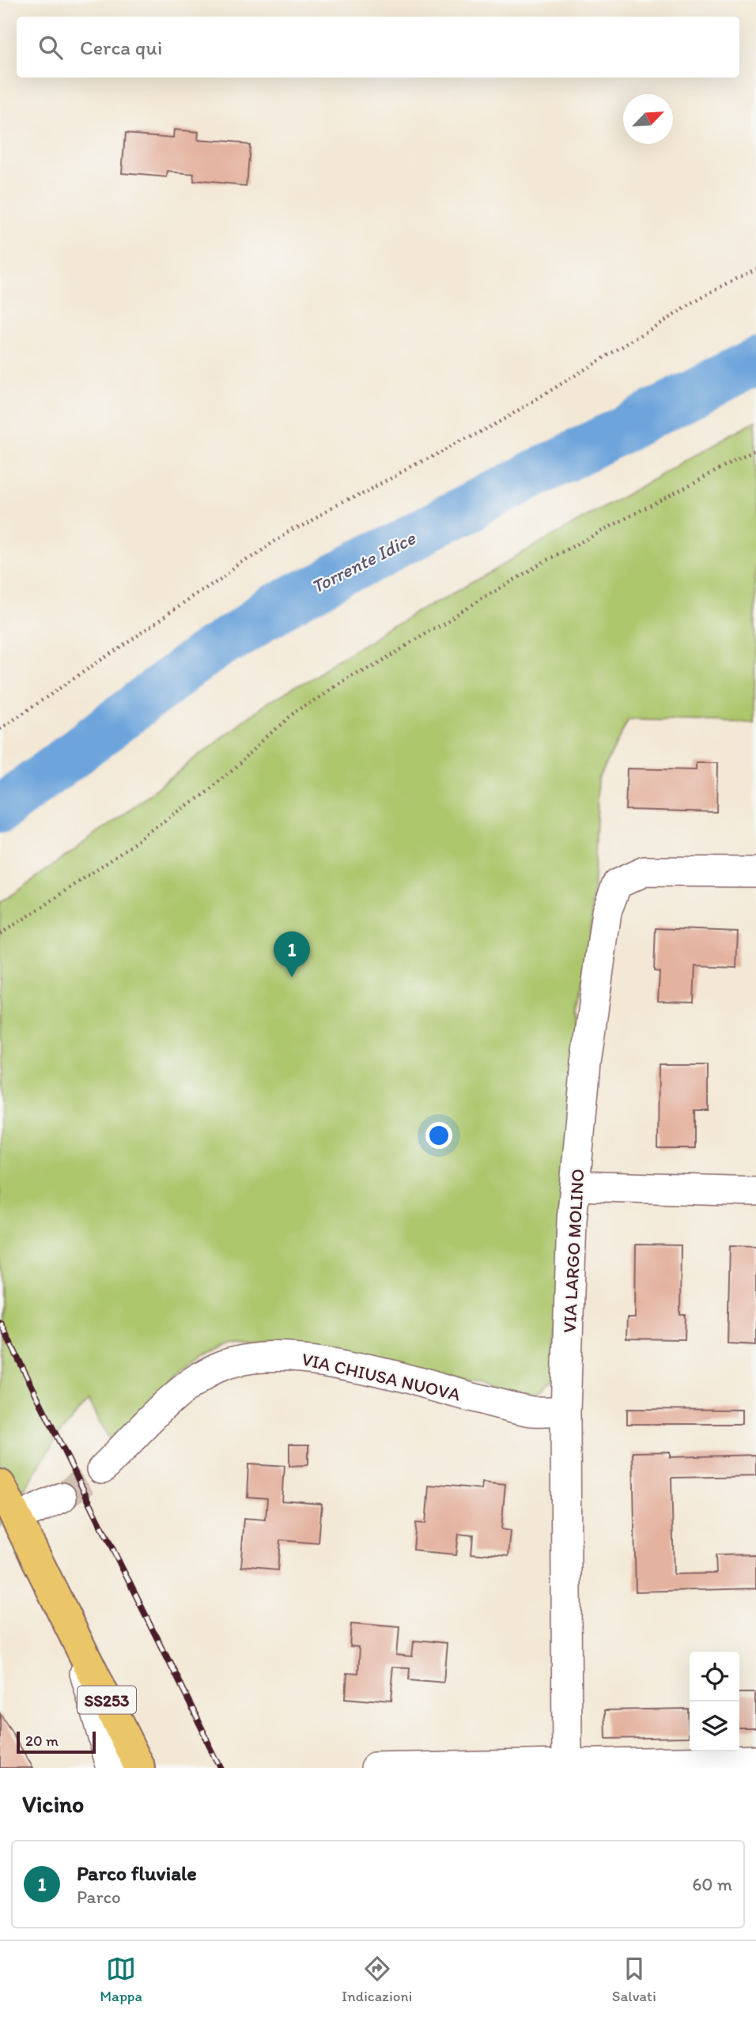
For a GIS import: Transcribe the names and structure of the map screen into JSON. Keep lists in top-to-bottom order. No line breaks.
{"streets":{"main road":["SS253"],"street":["VIA LARGO MOLINO","VIA CHIUSA NUOVA"]},"crossings":[["VIA LARGO MOLINO","VIA CHIUSA NUOVA"]],"water":["Torrente Idice"],"scale_bar":"20 m","north":"top right","page":{"search":"Cerca qui","pins":"1","scale":"20 m","heading":"Vicino","list":[{"mark":"1","name":"Parco fluviale","note":"Parco","value":"60 m"}],"nav":["Mappa","Indicazioni","Salvati"]}}
